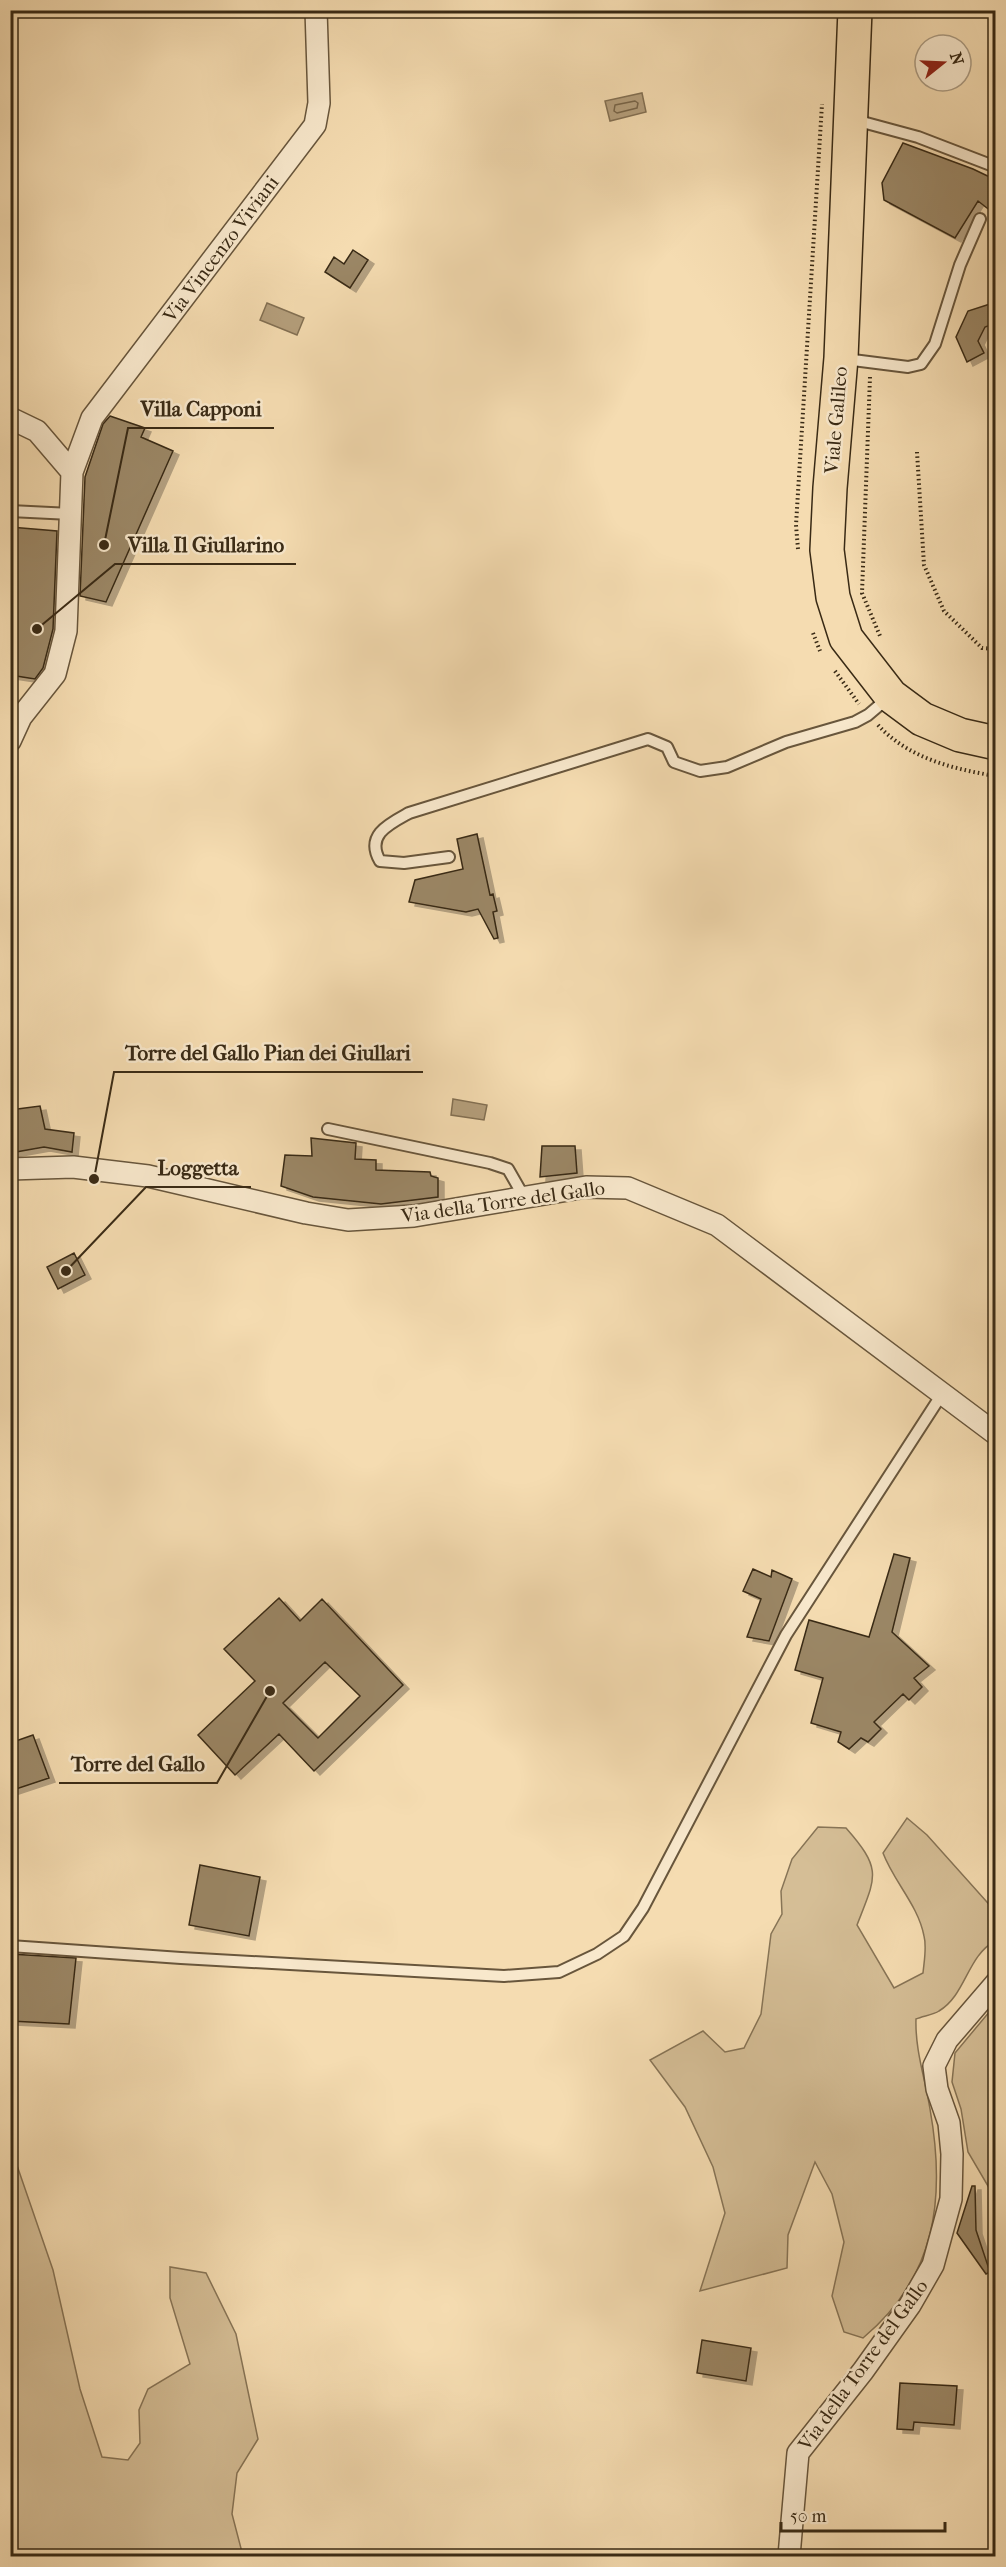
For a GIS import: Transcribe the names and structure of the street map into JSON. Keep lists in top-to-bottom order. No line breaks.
{"streets":{"main road":["Viale Galileo"],"street":["Via Vincenzo Viviani","Via della Torre del Gallo"]},"places":["Villa Capponi","Villa Il Giullarino","Torre del Gallo Pian dei Giullari","Loggetta","Torre del Gallo"],"scale_bar":"50 m","north":"right"}
